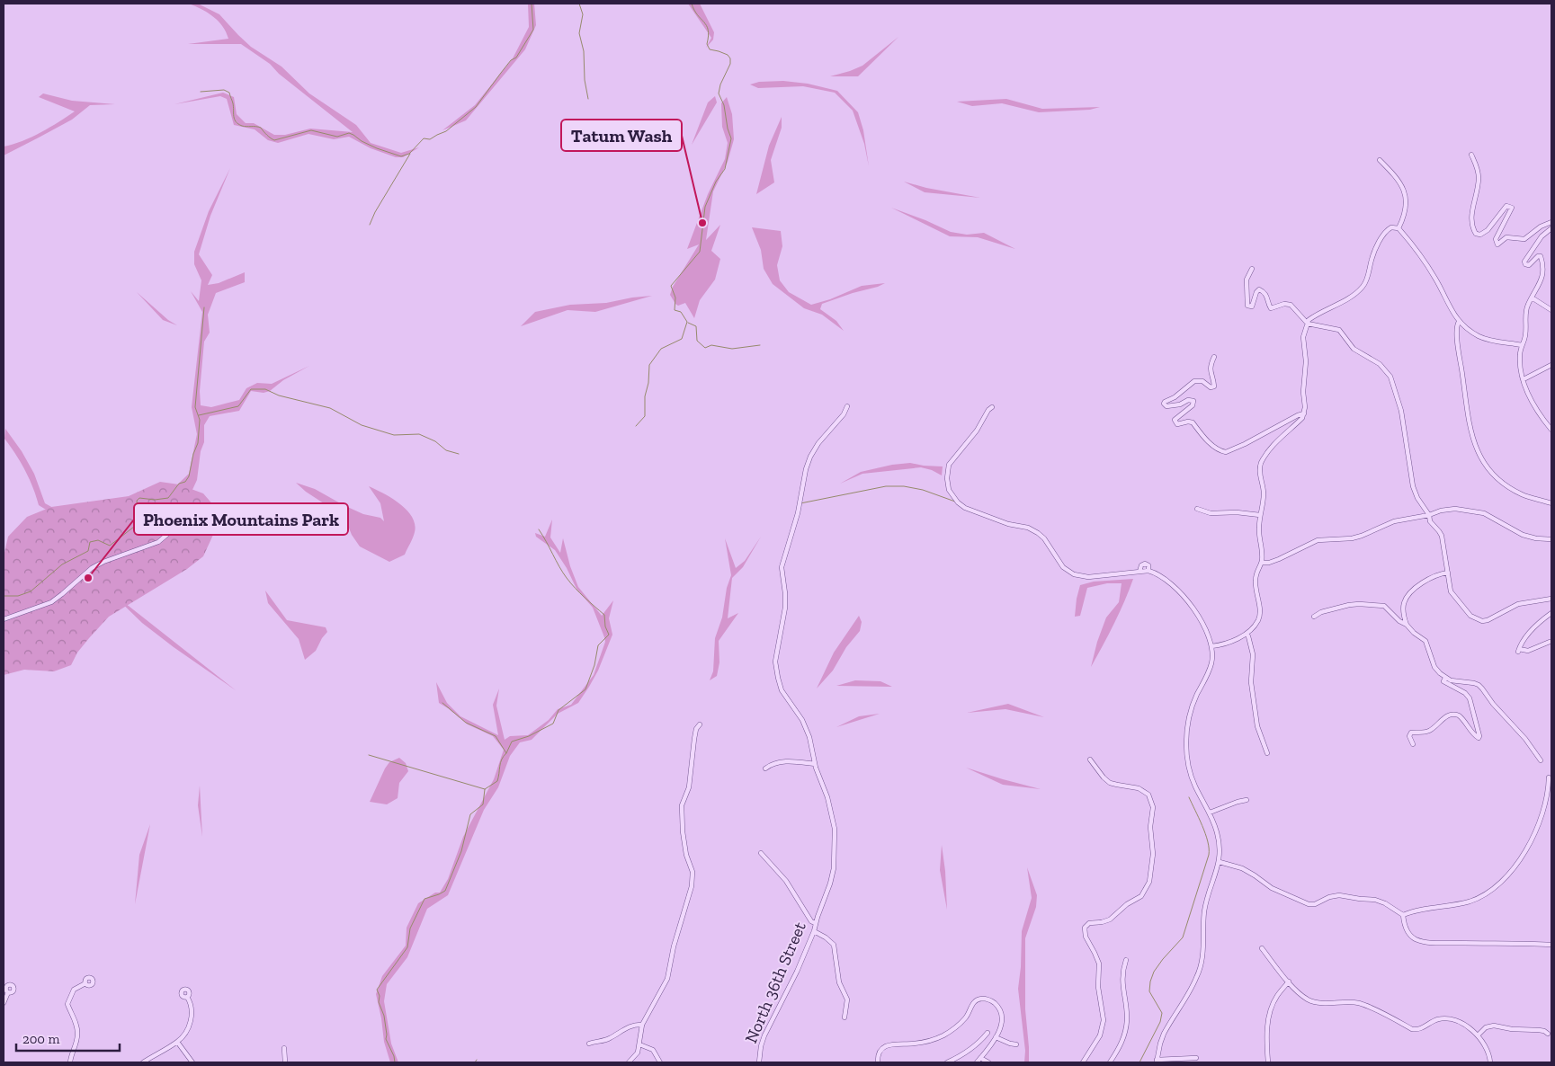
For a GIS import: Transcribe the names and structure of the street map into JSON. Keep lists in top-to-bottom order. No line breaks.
{"streets":{"street":["North 36th Street"]},"places":["Tatum Wash","Phoenix Mountains Park"],"scale_bar":"200 m"}
